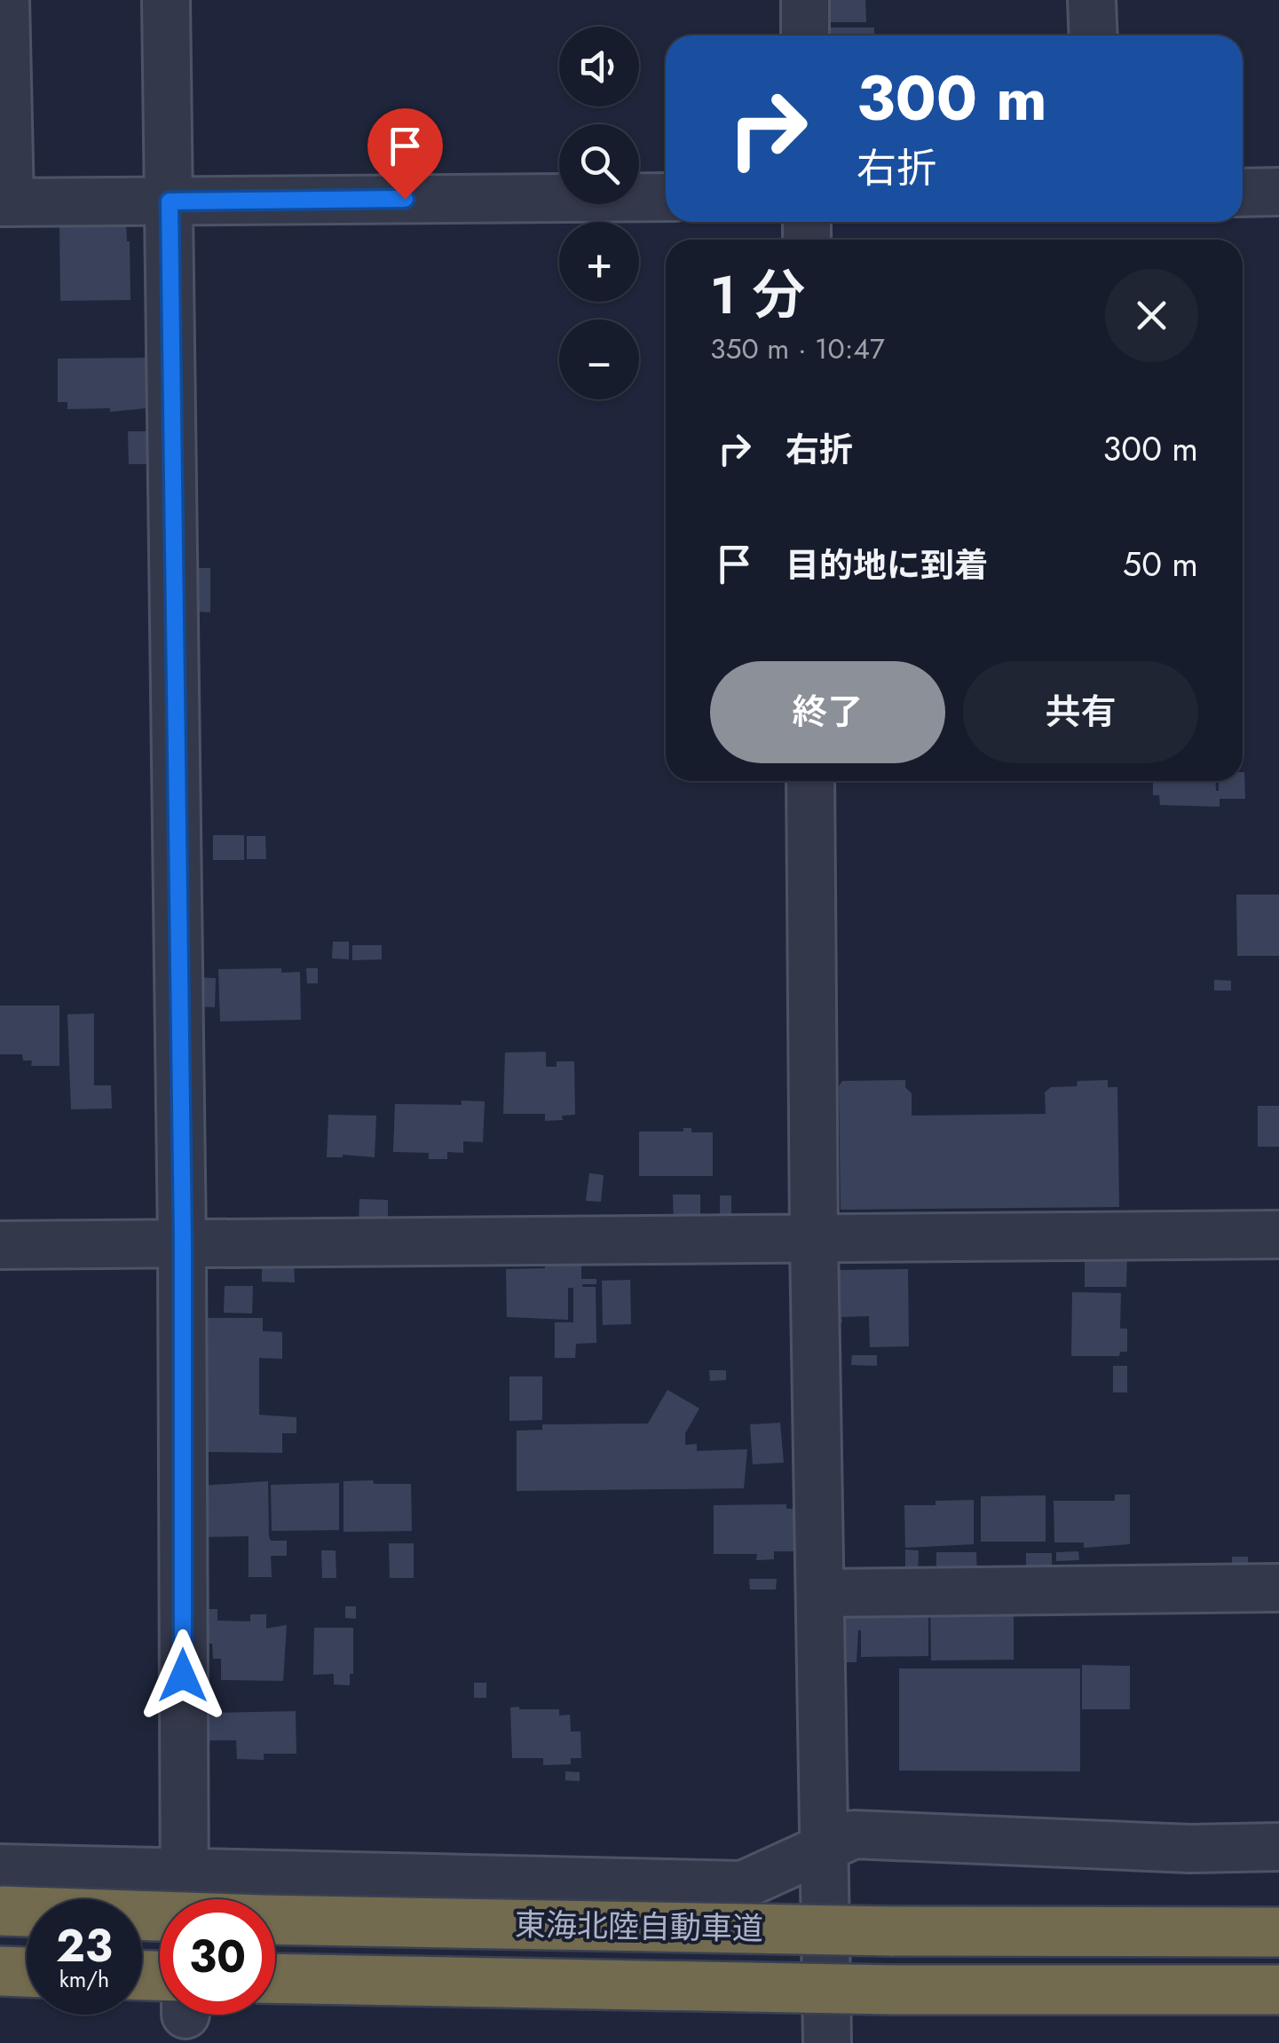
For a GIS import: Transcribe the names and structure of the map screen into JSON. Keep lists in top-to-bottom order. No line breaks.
{"streets":{"highway":["東海北陸自動車道"]},"page":{"map_buttons":["+","−"],"turn":["300 m","右折"],"heading":["1 分","350 m · 10:47"],"list":[{"name":"右折","value":"300 m"},{"name":"目的地に到着","value":"50 m"}],"buttons":["終了","共有"],"speed":"23 km/h","limit":"30"}}
